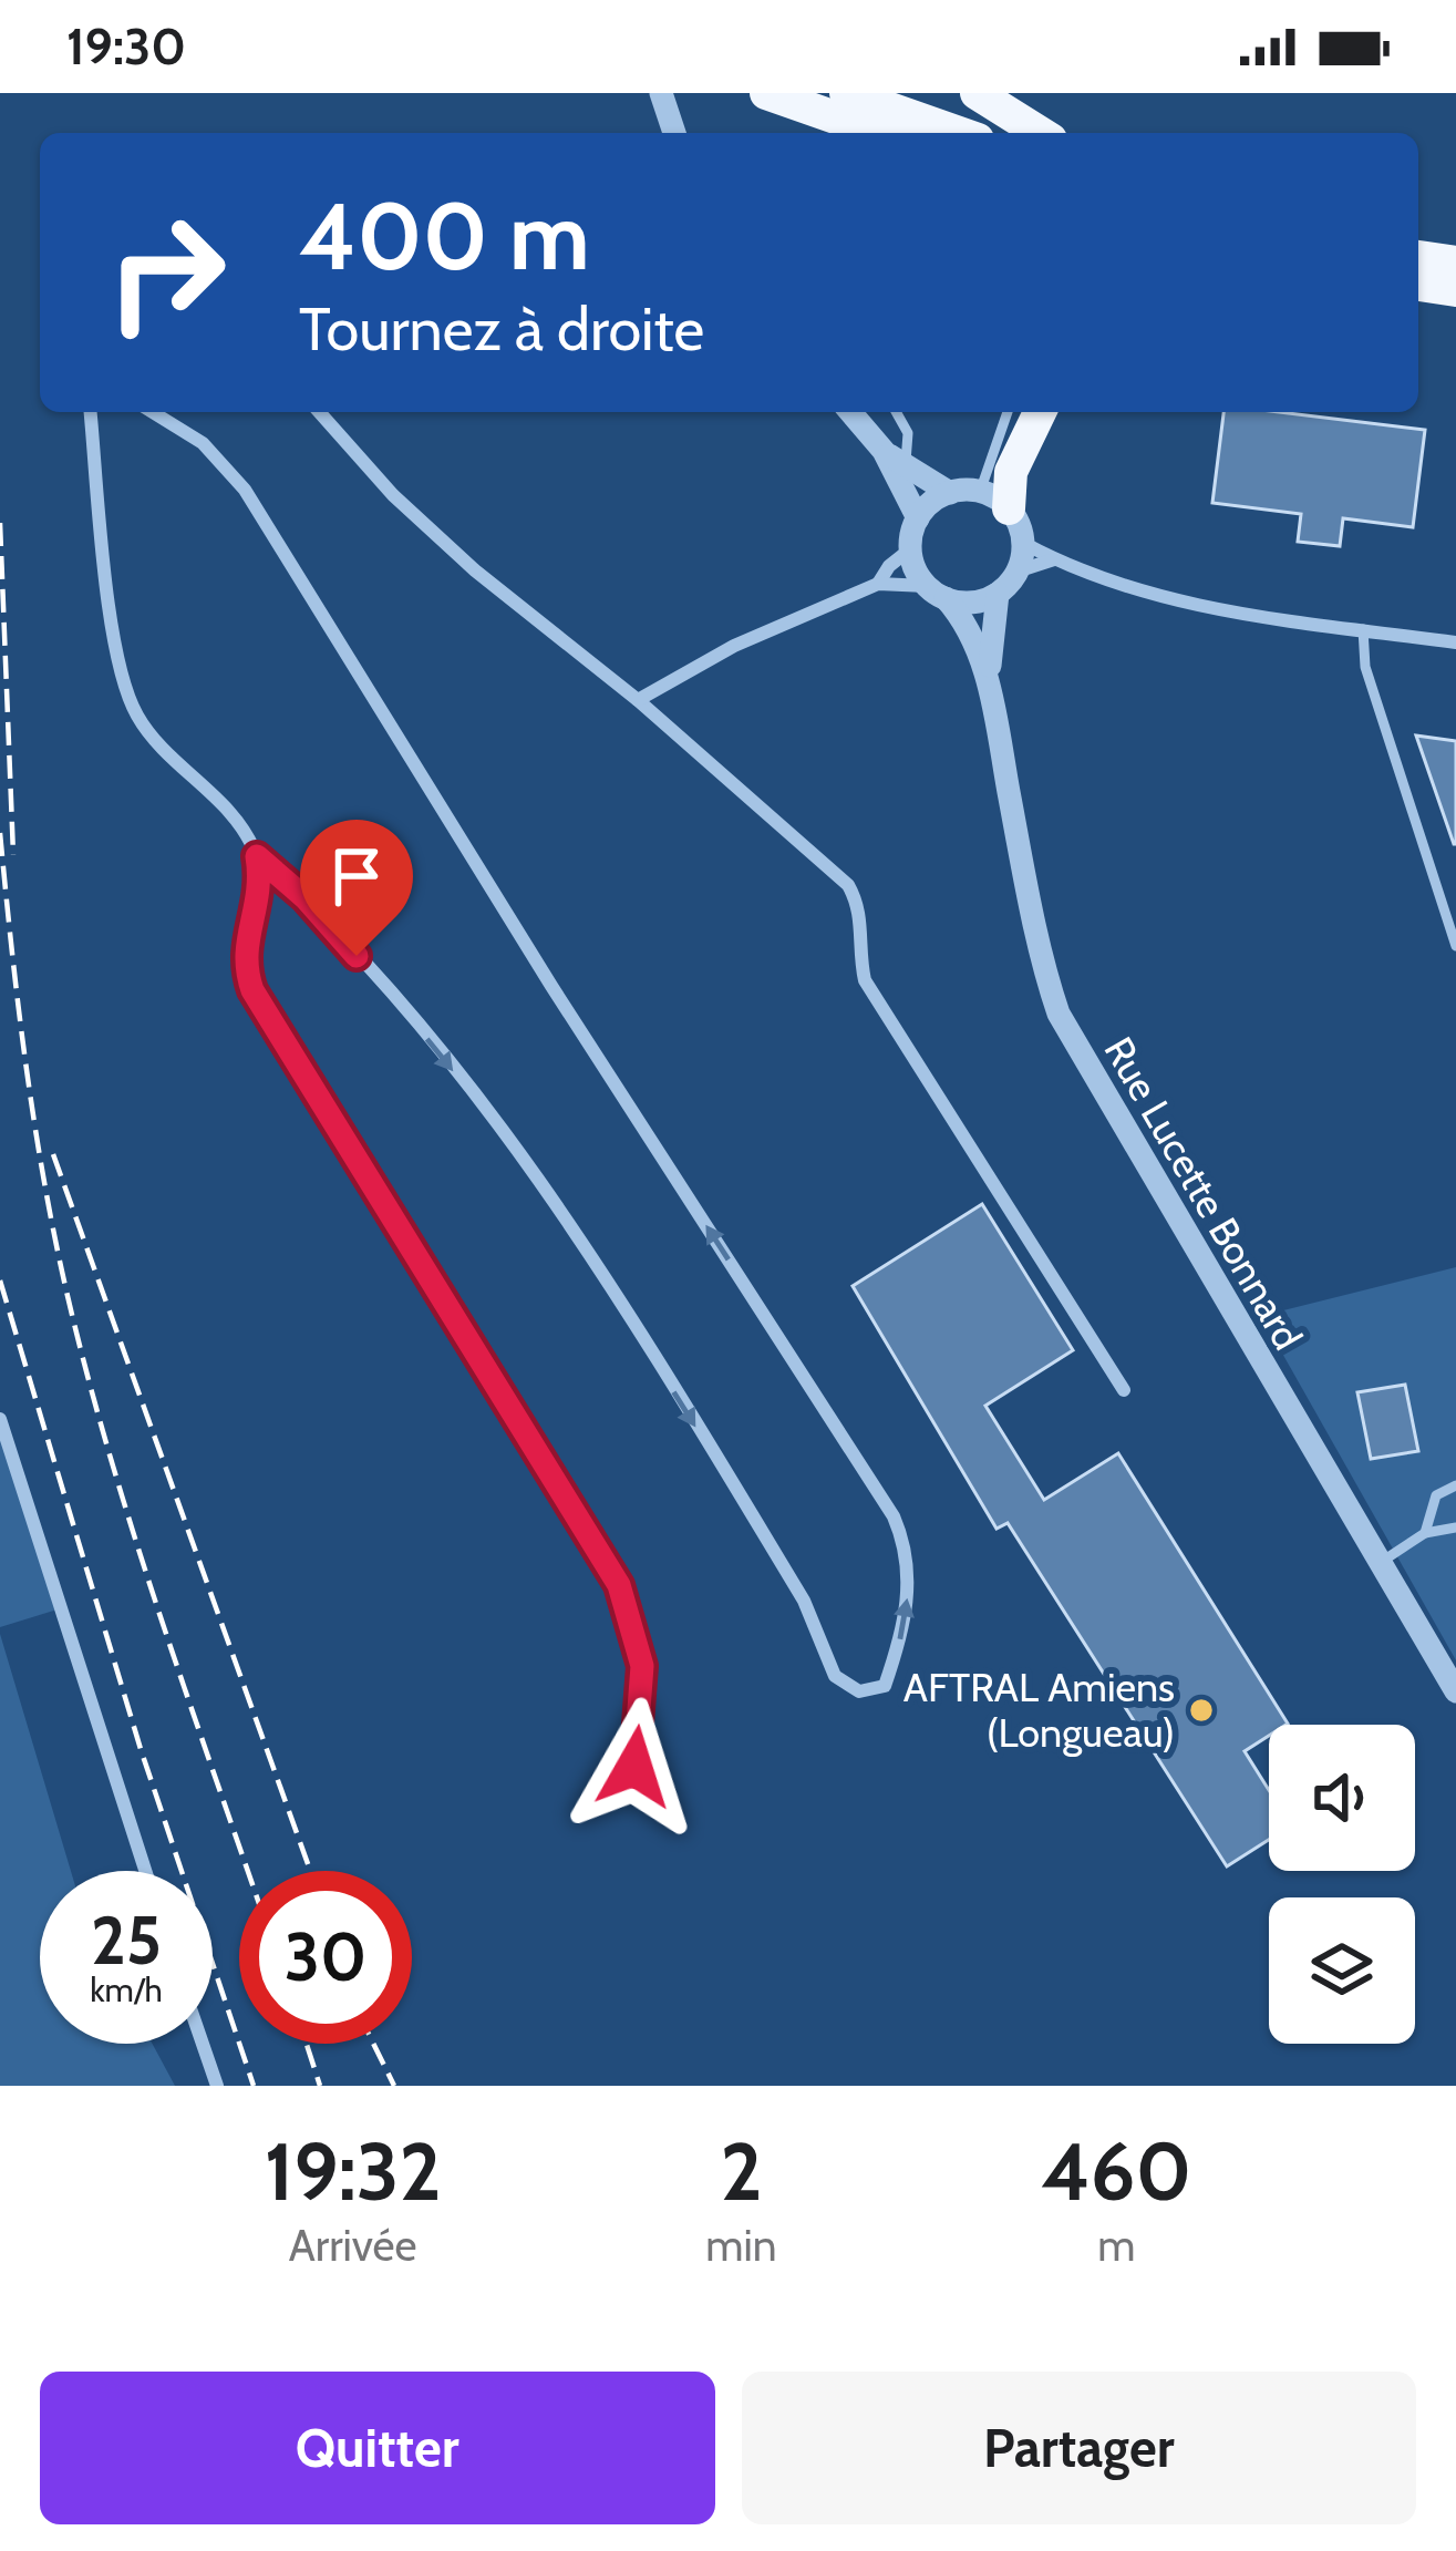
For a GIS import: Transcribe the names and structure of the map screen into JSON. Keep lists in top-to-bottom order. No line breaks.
{"streets":{"street":["Rue Lucette Bonnard"]},"places":["AFTRAL Amiens (Longueau)"],"page":{"status":"19:30","turn":["400 m","Tournez à droite"],"speed":"25 km/h","limit":"30","eta":["19:32","Arrivée","2","min","460","m"],"buttons":["Quitter","Partager"]}}
